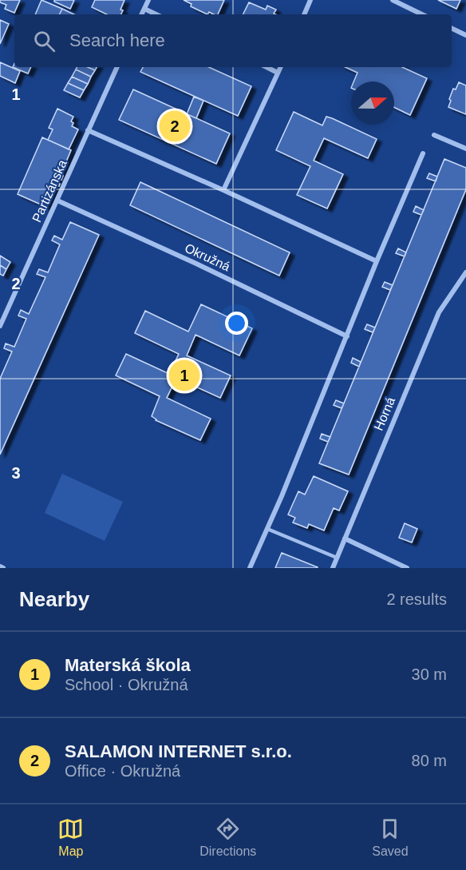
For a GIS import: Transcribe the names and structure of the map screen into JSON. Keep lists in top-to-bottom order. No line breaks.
{"streets":{"street":["Partizánska","Okružná","Horná"]},"crossings":[["Partizánska","Okružná"]],"north":"right","page":{"search":"Search here","pins":["2","1"],"heading":["Nearby","2 results"],"list":[{"mark":"1","name":"Materská škola","note":"School · Okružná","value":"30 m"},{"mark":"2","name":"SALAMON INTERNET s.r.o.","note":"Office · Okružná","value":"80 m"}],"nav":["Map","Directions","Saved"]},"grid":{"rows":["1","2","3"]}}
